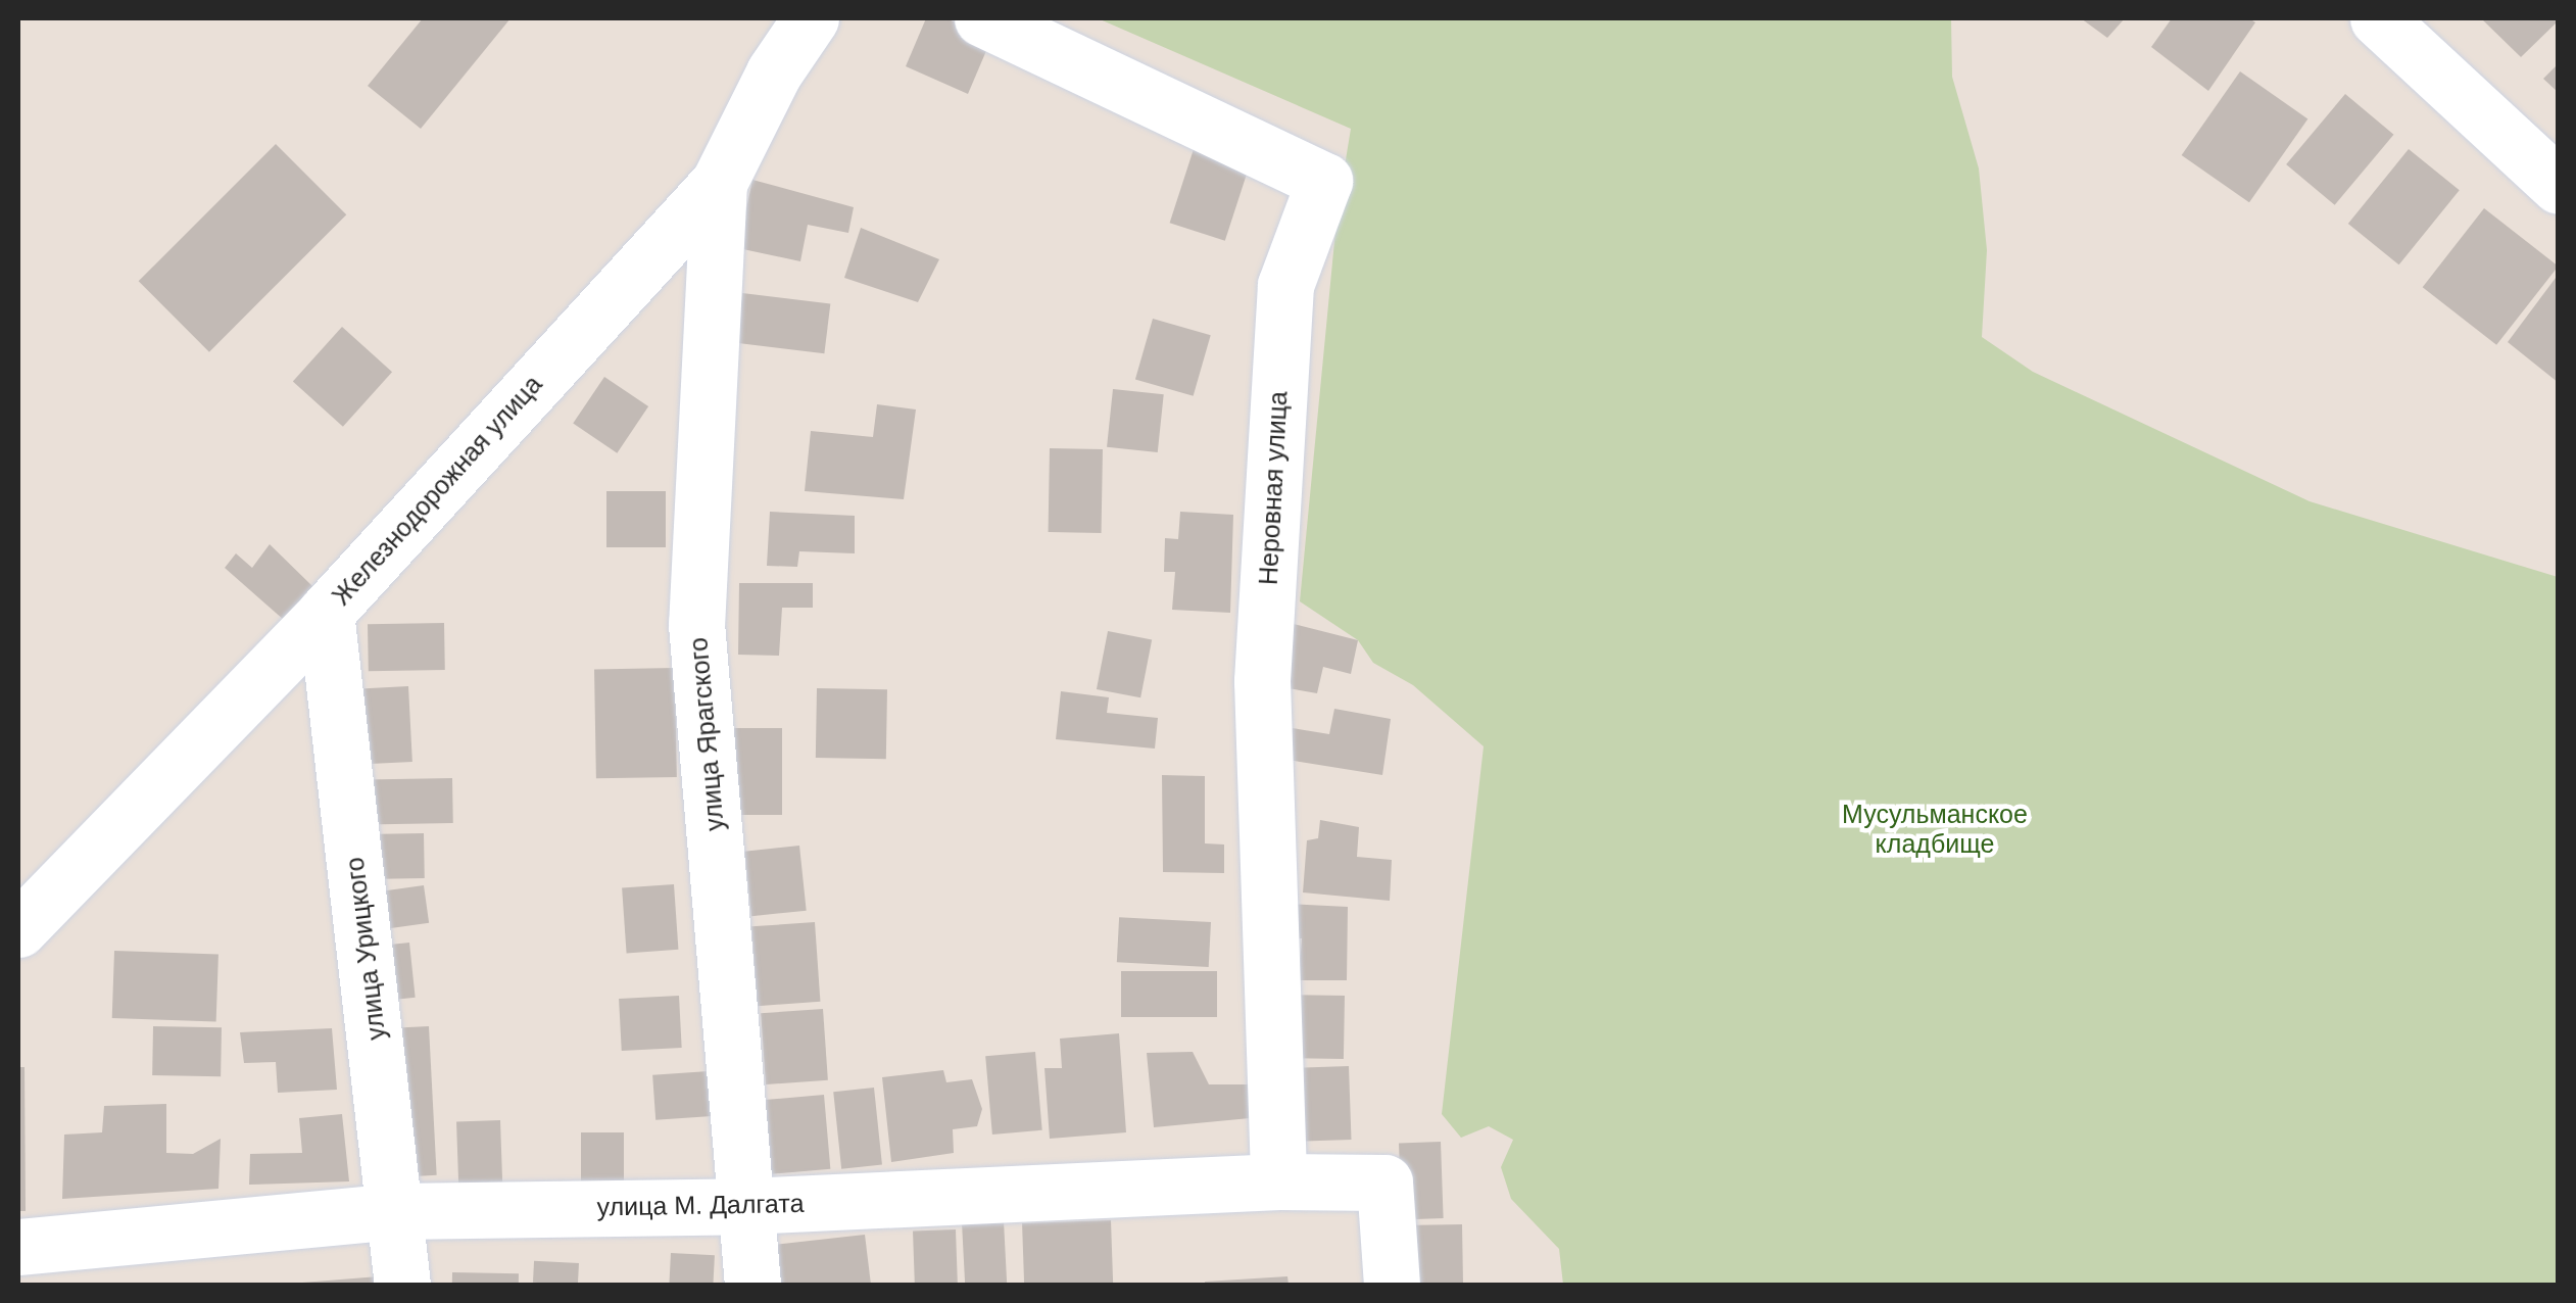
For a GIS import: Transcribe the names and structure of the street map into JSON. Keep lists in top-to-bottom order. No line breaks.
{"streets":{"street":["Неровная улица","Железнодорожная улица","улица Ярагского","улица Урицкого","улица М. Далгата"]},"crossings":[["Неровная улица","улица М. Далгата"],["Железнодорожная улица","улица Ярагского"],["Железнодорожная улица","улица Урицкого"],["улица Ярагского","улица М. Далгата"],["улица Урицкого","улица М. Далгата"]],"parks":["Мусульманское кладбище"]}
